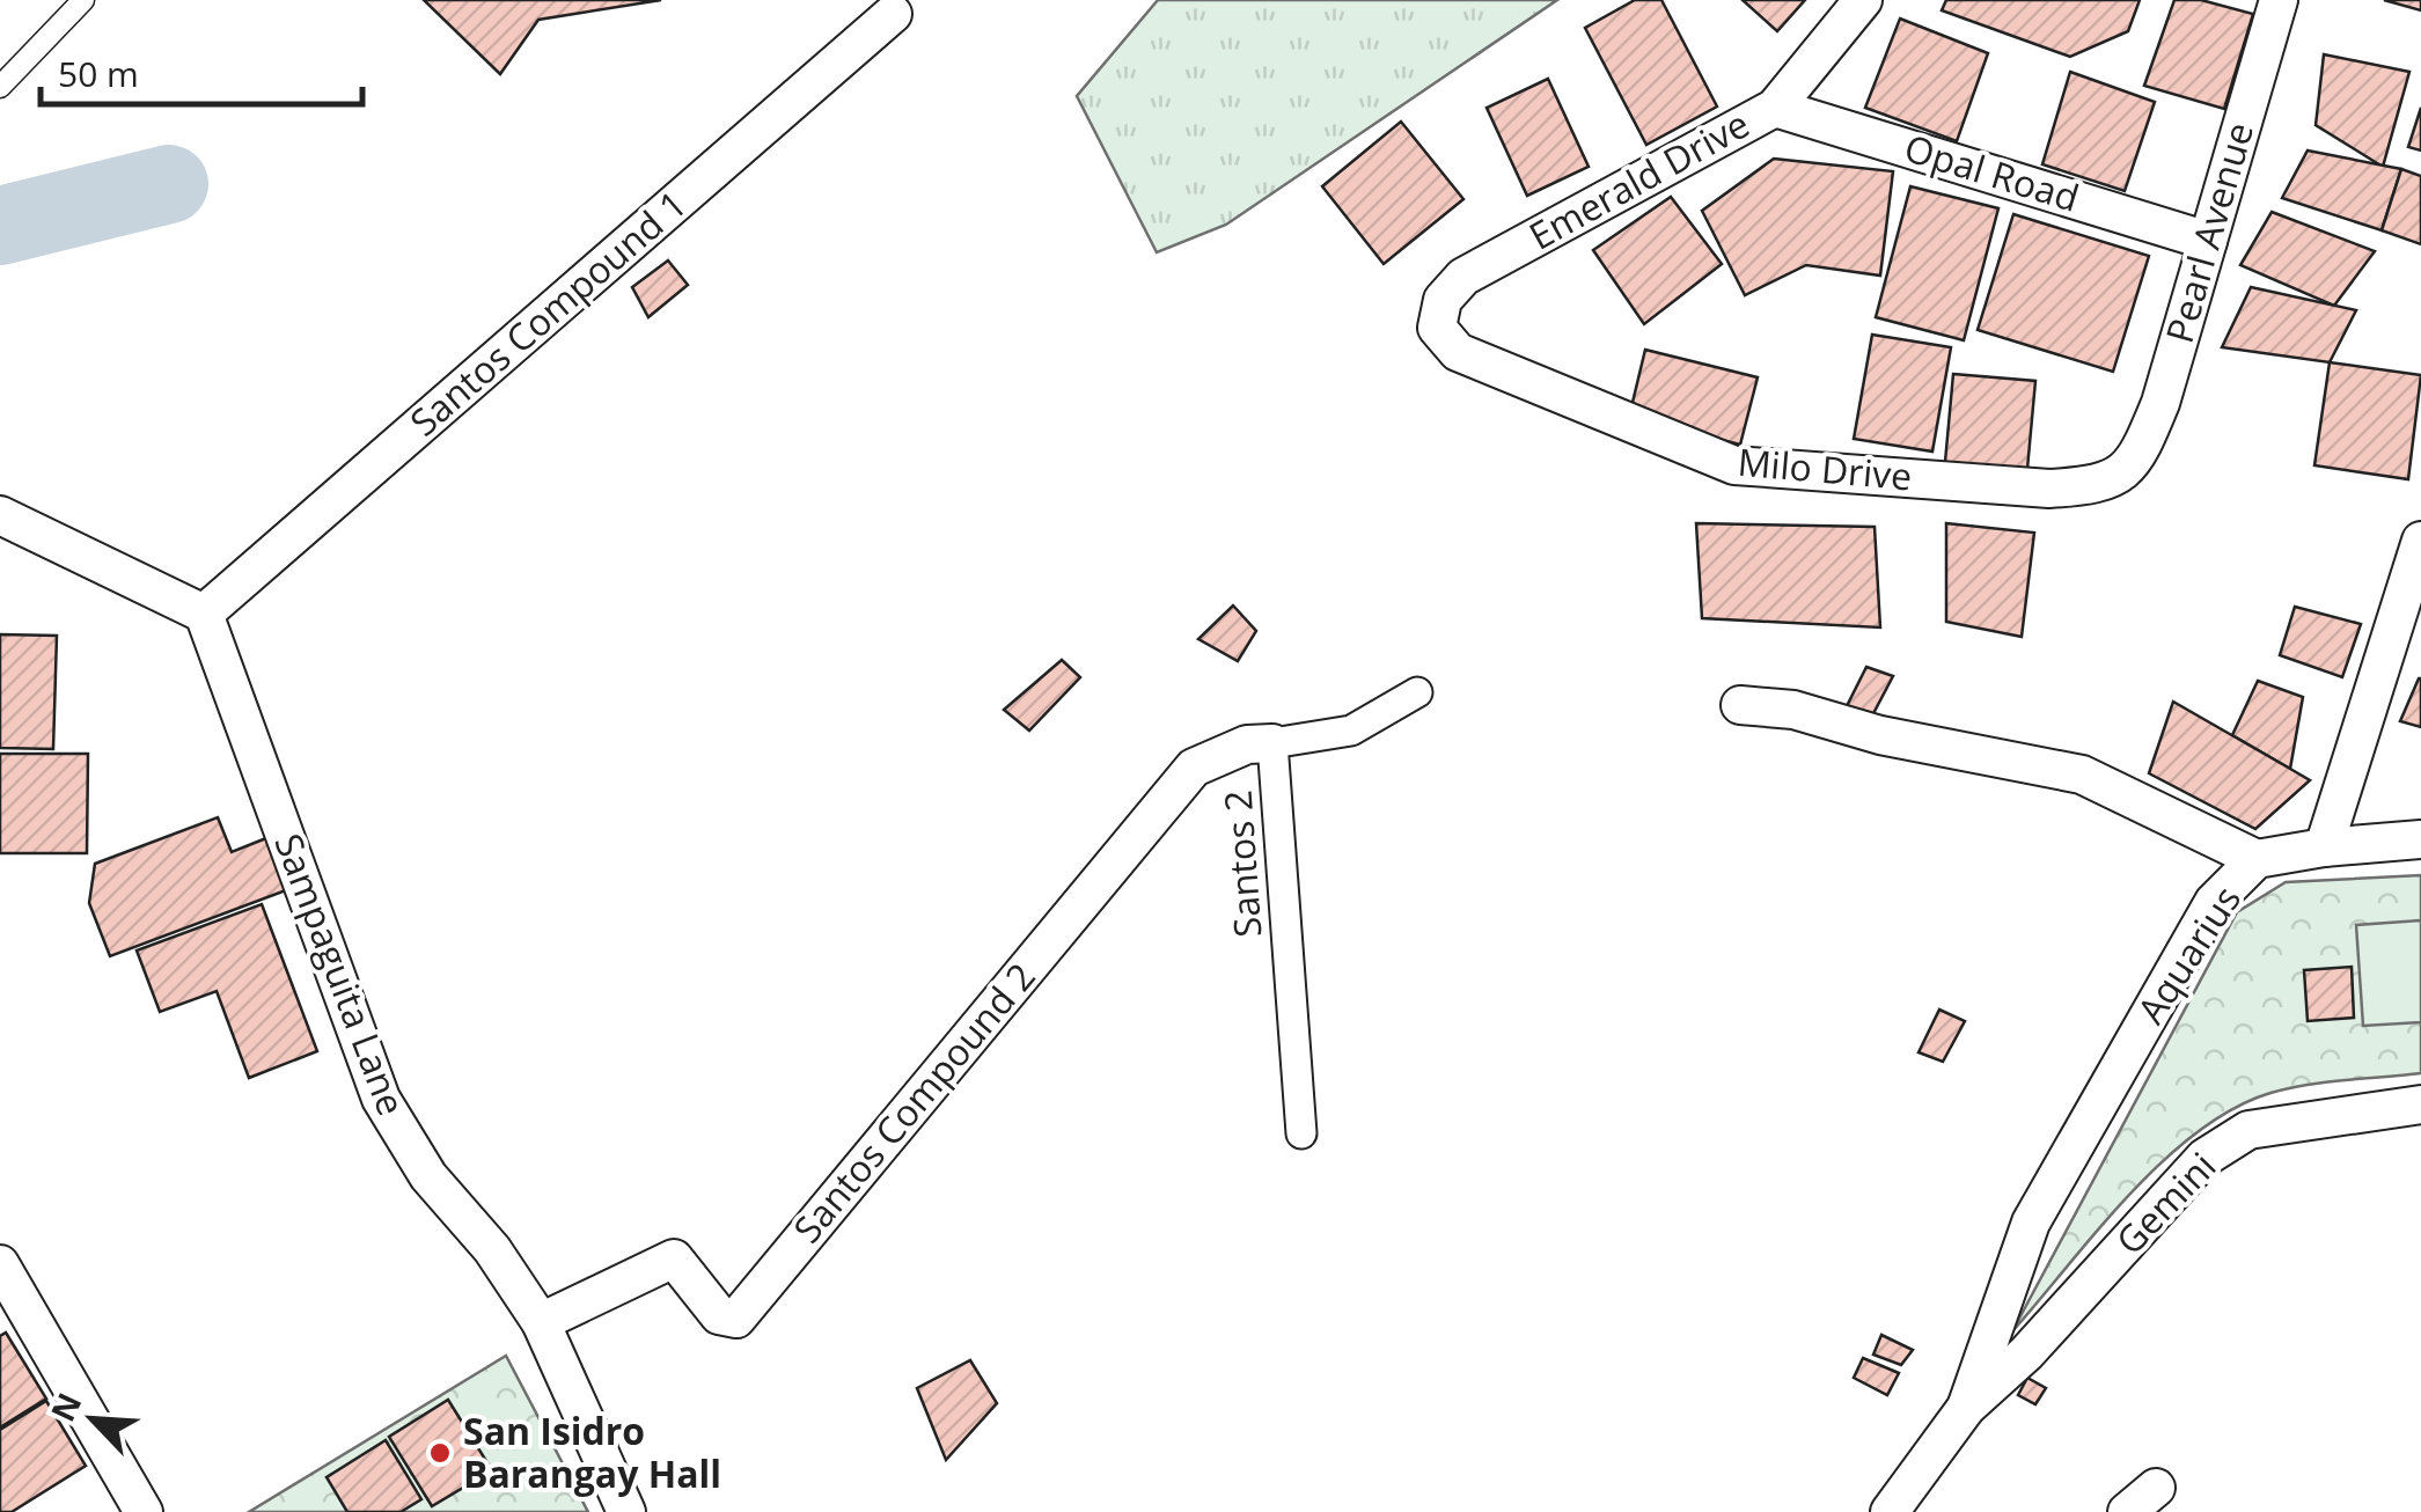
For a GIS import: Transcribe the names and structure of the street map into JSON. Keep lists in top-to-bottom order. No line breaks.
{"streets":{"street":["Opal Road","Emerald Drive","Pearl Avenue","Santos Compound 1","Milo Drive","Santos 2","Aquarius","Sampaguita Lane","Santos Compound 2","Gemini"]},"crossings":[["Opal Road","Emerald Drive"],["Opal Road","Pearl Avenue"],["Emerald Drive","Milo Drive"],["Pearl Avenue","Milo Drive"],["Santos Compound 1","Sampaguita Lane"],["Santos 2","Santos Compound 2"],["Aquarius","Gemini"],["Sampaguita Lane","Santos Compound 2"]],"places":["San Isidro Barangay Hall"],"scale_bar":"50 m","north":"top left"}
